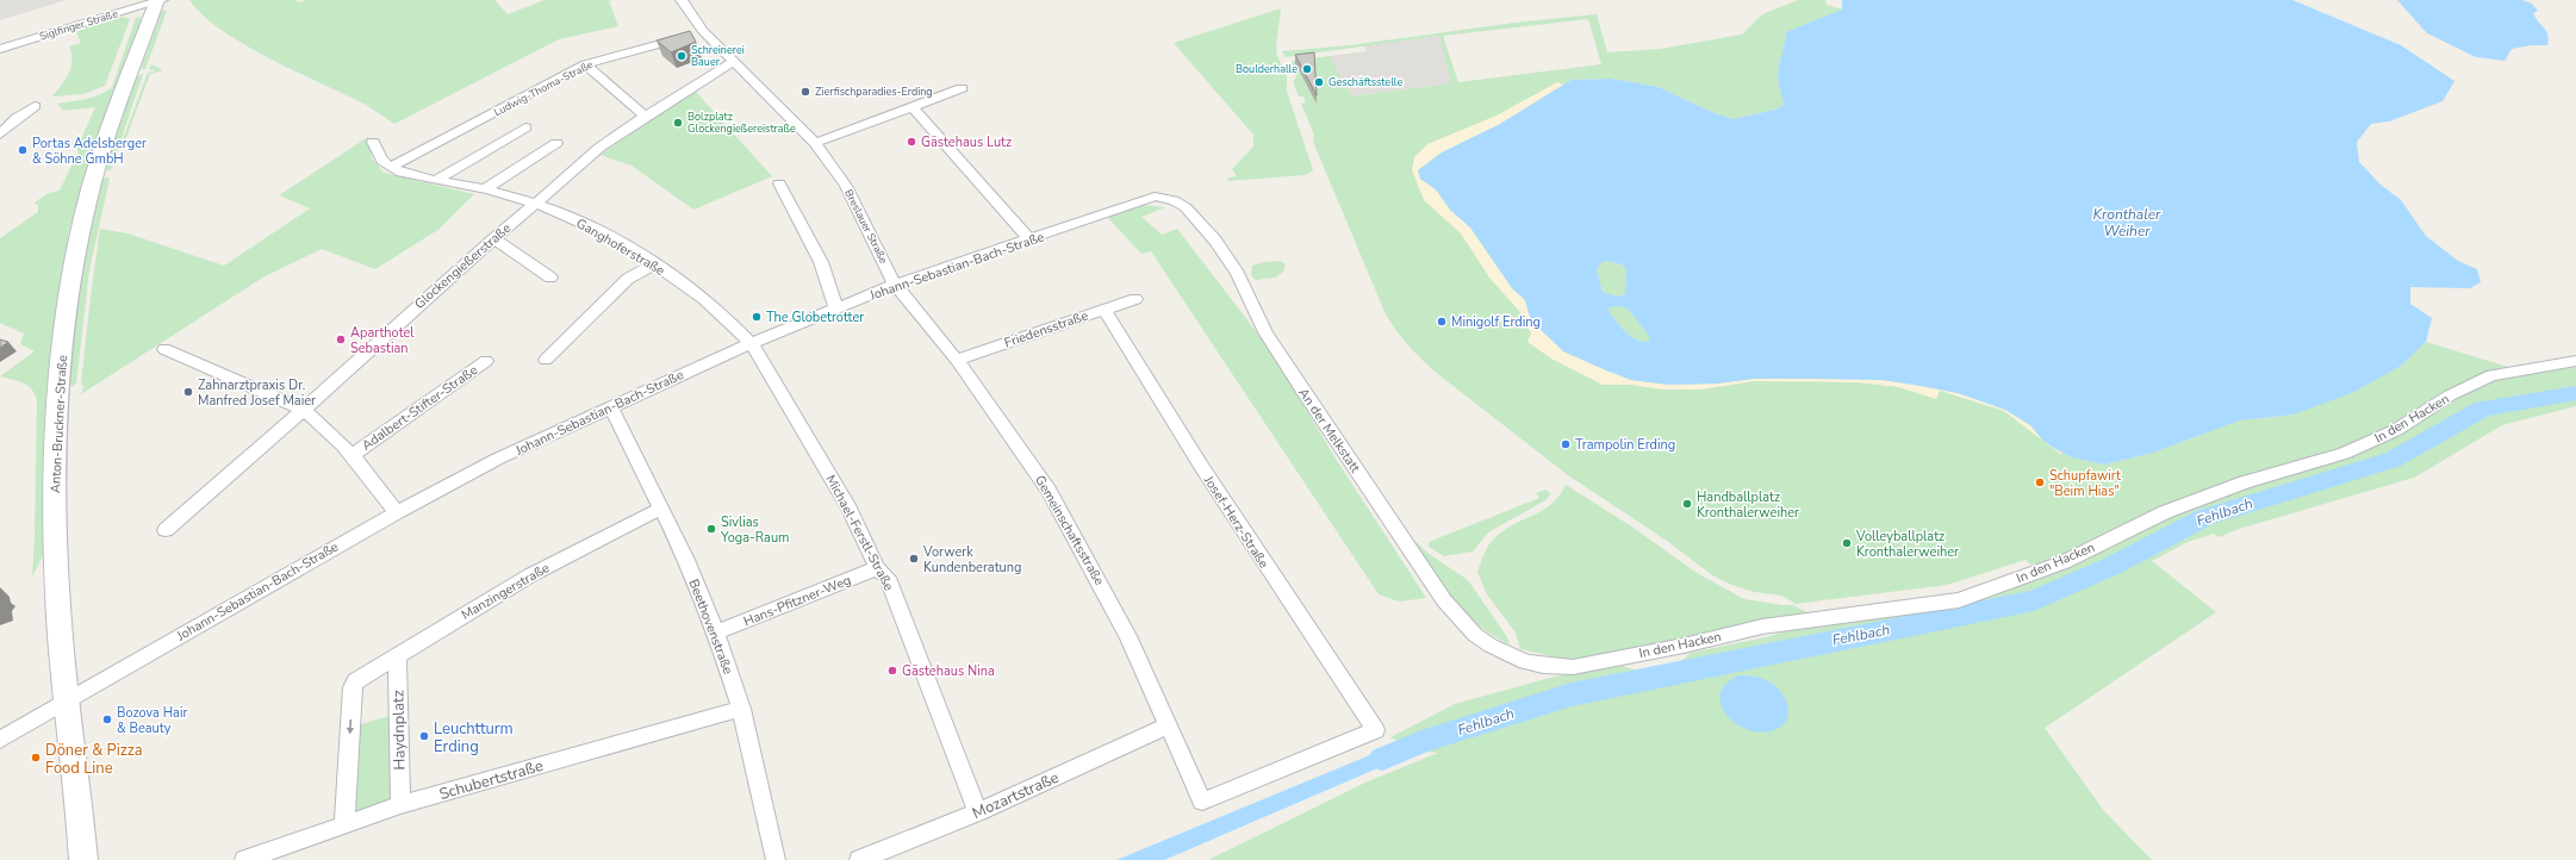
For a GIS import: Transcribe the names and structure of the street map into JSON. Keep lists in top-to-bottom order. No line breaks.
{"streets":{"main road":["Anton-Bruckner-Straße"],"street":["Siglfinger Straße","Ludwig-Thoma-Straße","Breslauer Straße","Ganghoferstraße","Glockengießerstraße","Johann-Sebastian-Bach-Straße","Friedensstraße","Adalbert-Stifter-Straße","In den Hacken","An der Melkstatt","Josef-Herz-Straße","Gemeinschaftsstraße","Michael-Ferstl-Straße","Manzingerstraße","Hans-Pfitzner-Weg","Beethovenstraße","Haydnplatz","Schubertstraße","Mozartstraße"]},"crossings":[["Siglfinger Straße","Anton-Bruckner-Straße"],["Ludwig-Thoma-Straße","Breslauer Straße"],["Ludwig-Thoma-Straße","Ganghoferstraße"],["Breslauer Straße","Glockengießerstraße"],["Breslauer Straße","Johann-Sebastian-Bach-Straße"],["Breslauer Straße","Gemeinschaftsstraße"],["Ganghoferstraße","Glockengießerstraße"],["Ganghoferstraße","Johann-Sebastian-Bach-Straße"],["Ganghoferstraße","Michael-Ferstl-Straße"],["Johann-Sebastian-Bach-Straße","Anton-Bruckner-Straße"],["Johann-Sebastian-Bach-Straße","An der Melkstatt"],["Johann-Sebastian-Bach-Straße","Gemeinschaftsstraße"],["Johann-Sebastian-Bach-Straße","Michael-Ferstl-Straße"],["Johann-Sebastian-Bach-Straße","Beethovenstraße"],["Friedensstraße","Josef-Herz-Straße"],["Friedensstraße","Gemeinschaftsstraße"],["In den Hacken","An der Melkstatt"],["Josef-Herz-Straße","Gemeinschaftsstraße"],["Gemeinschaftsstraße","Mozartstraße"],["Michael-Ferstl-Straße","Hans-Pfitzner-Weg"],["Michael-Ferstl-Straße","Mozartstraße"],["Manzingerstraße","Beethovenstraße"],["Manzingerstraße","Haydnplatz"],["Manzingerstraße","Schubertstraße"],["Hans-Pfitzner-Weg","Beethovenstraße"],["Beethovenstraße","Schubertstraße"],["Haydnplatz","Schubertstraße"]],"one_way":["Manzingerstraße"],"water":["Kronthaler Weiher","Fehlbach"],"places":["Schreinerei Bauer","Boulderhalle","Geschäftsstelle","Zierfischparadies-Erding","Bolzplatz Glockengießereistraße","Gästehaus Lutz","Portas Adelsberger & Söhne GmbH","The Globetrotter","Minigolf Erding","Aparthotel Sebastian","Zahnarztpraxis Dr. Manfred Josef Maier","Trampolin Erding","Schupfawirt \"Beim Hias\"","Handballplatz Kronthalerweiher","Sivlias Yoga-Raum","Volleyballplatz Kronthalerweiher","Vorwerk Kundenberatung","Gästehaus Nina","Bozova Hair & Beauty","Leuchtturm Erding","Döner & Pizza Food Line"]}
